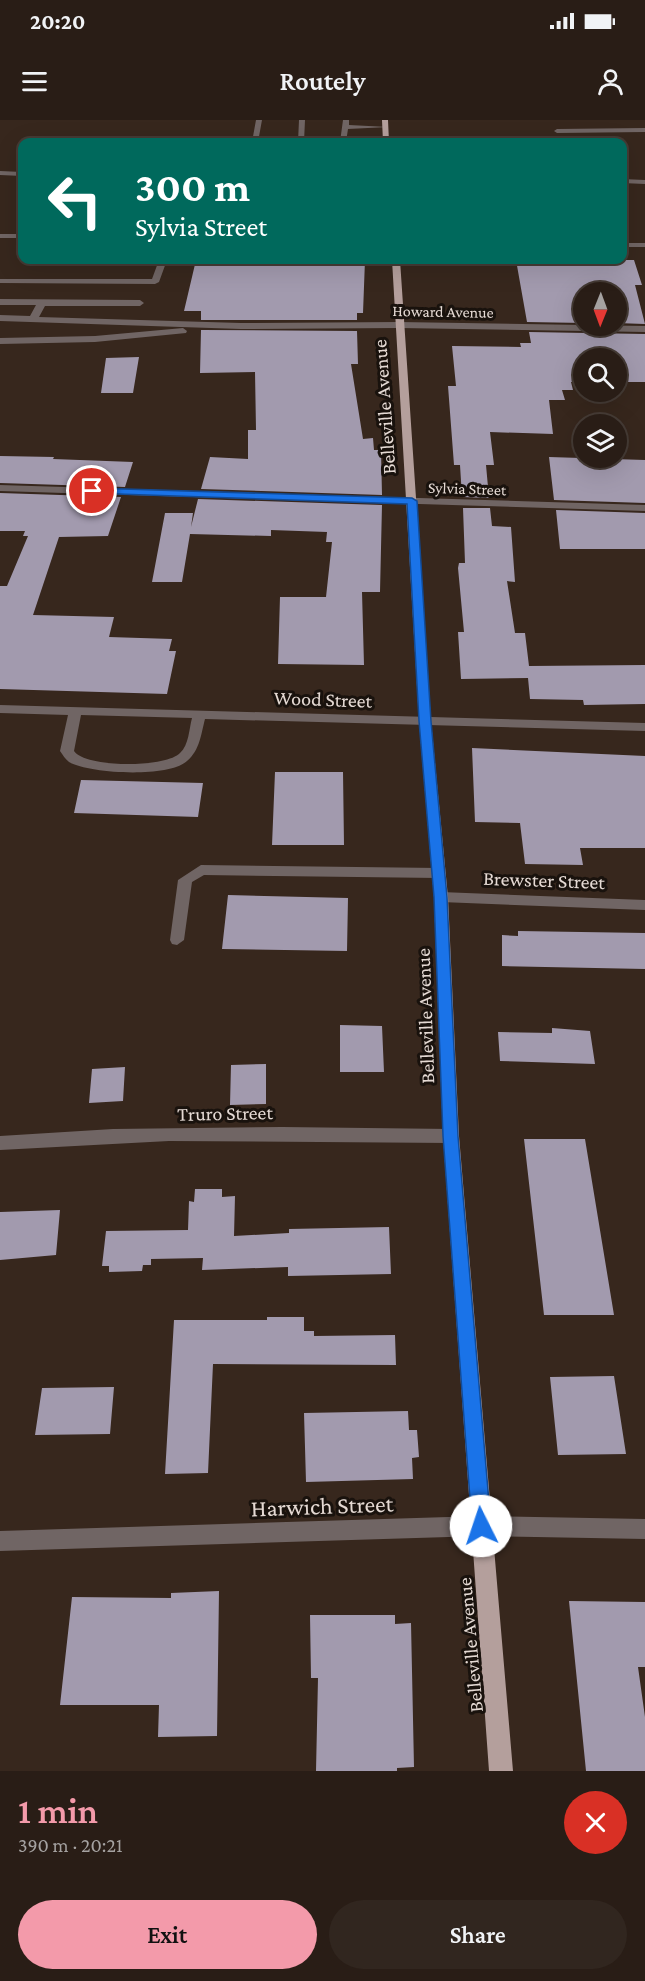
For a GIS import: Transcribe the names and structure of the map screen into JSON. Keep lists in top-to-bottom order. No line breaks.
{"streets":{"main road":["Belleville Avenue"],"street":["Howard Avenue","Sylvia Street","Wood Street","Brewster Street","Truro Street","Harwich Street"]},"crossings":[["Howard Avenue","Belleville Avenue"],["Belleville Avenue","Sylvia Street"],["Belleville Avenue","Wood Street"],["Belleville Avenue","Brewster Street"],["Belleville Avenue","Truro Street"],["Belleville Avenue","Harwich Street"]],"north":"bottom","page":{"status":"20:20","header":"Routely","turn":["300 m","Sylvia Street"],"heading":["1 min","390 m · 20:21"],"buttons":["Exit","Share"]}}
